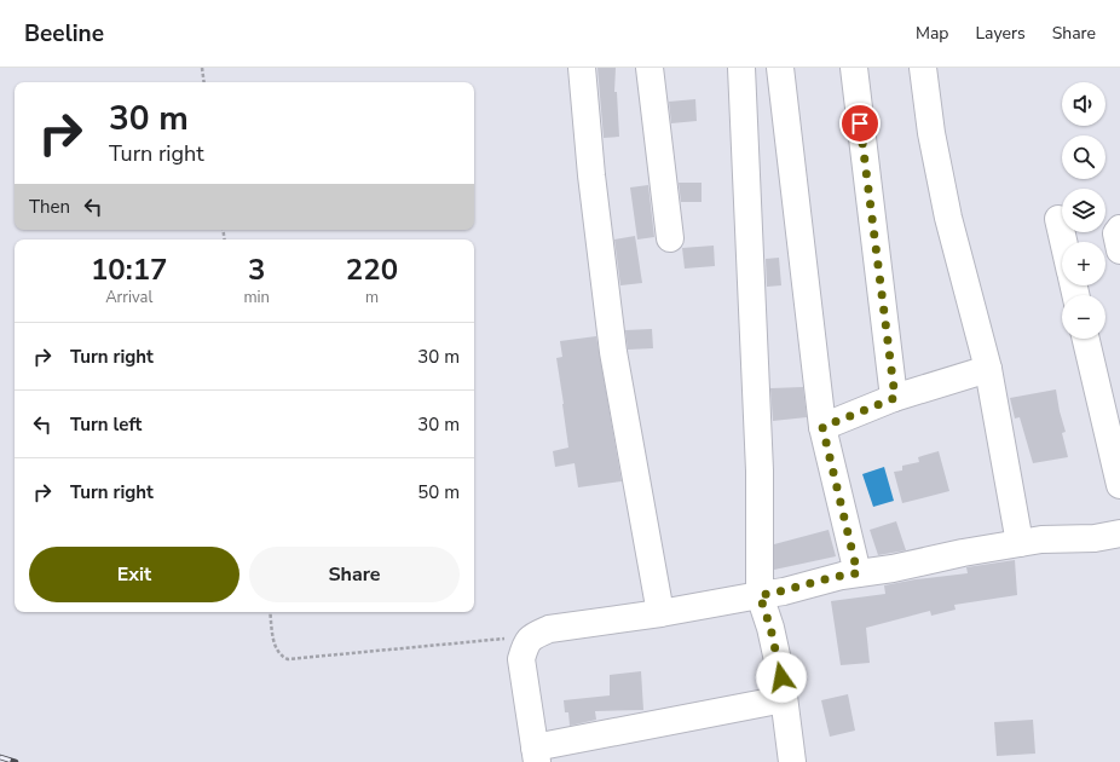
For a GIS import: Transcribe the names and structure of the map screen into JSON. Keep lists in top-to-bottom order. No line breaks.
{"page":{"header":"Beeline","nav":["Map","Layers","Share"],"map_buttons":["+","−"],"turn":["30 m","Turn right"],"then":"Then","eta":["10:17","Arrival","3","min","220","m"],"list":[{"name":"Turn right","value":"30 m"},{"name":"Turn left","value":"30 m"},{"name":"Turn right","value":"50 m"}],"buttons":["Exit","Share"]}}
